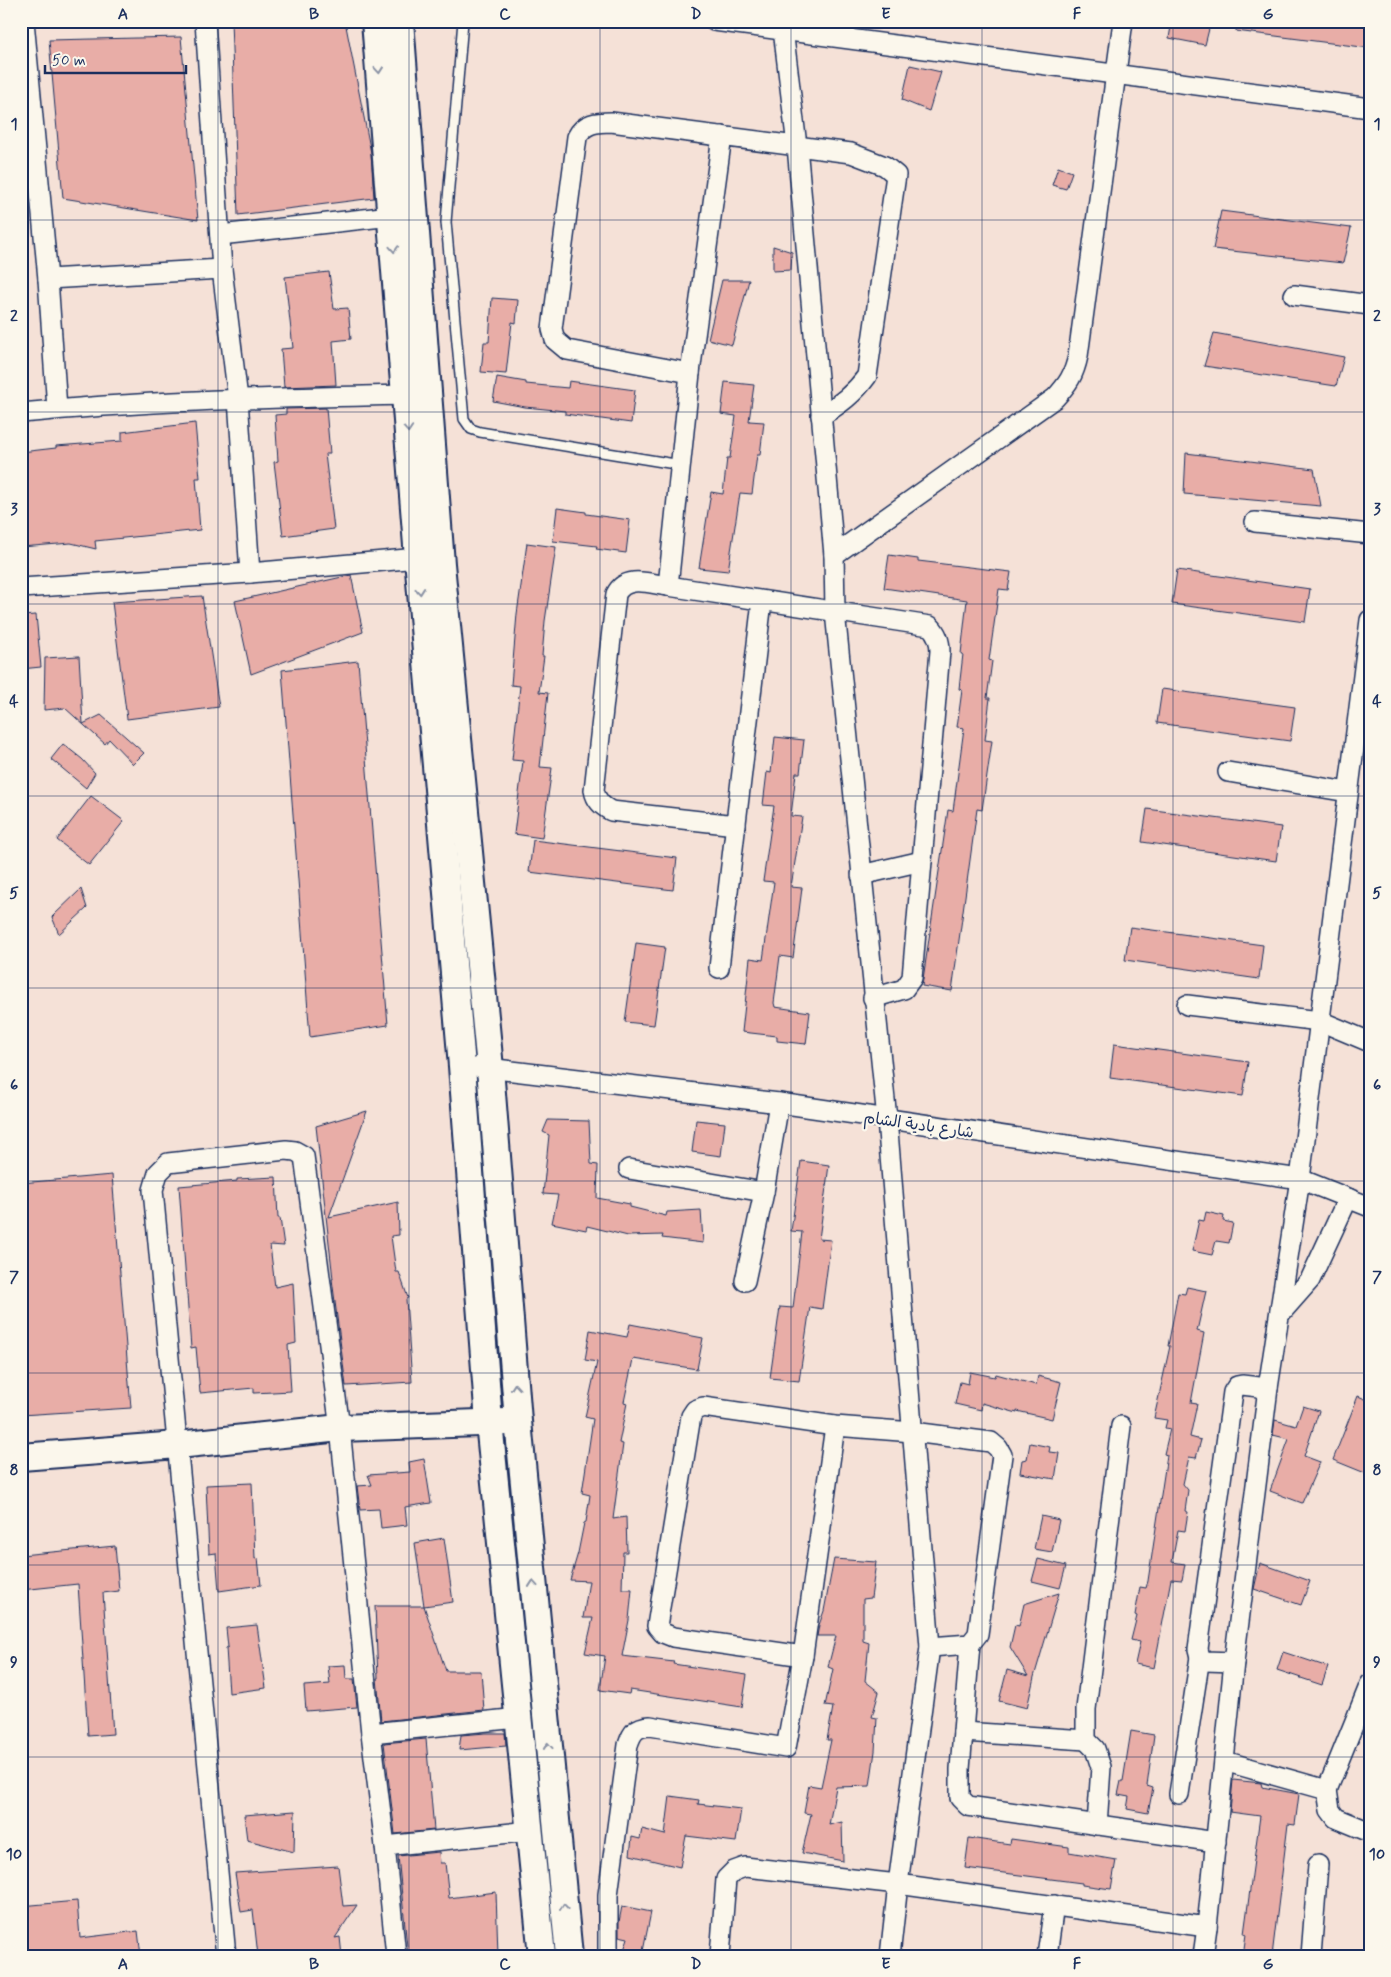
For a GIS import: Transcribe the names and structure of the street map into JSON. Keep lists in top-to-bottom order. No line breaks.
{"streets":{"street":["شارع بادية الشام"]},"scale_bar":"50 m","grid":{"columns":["A","B","C","D","E","F","G"],"rows":["1","2","3","4","5","6","7","8","9","10"]}}
